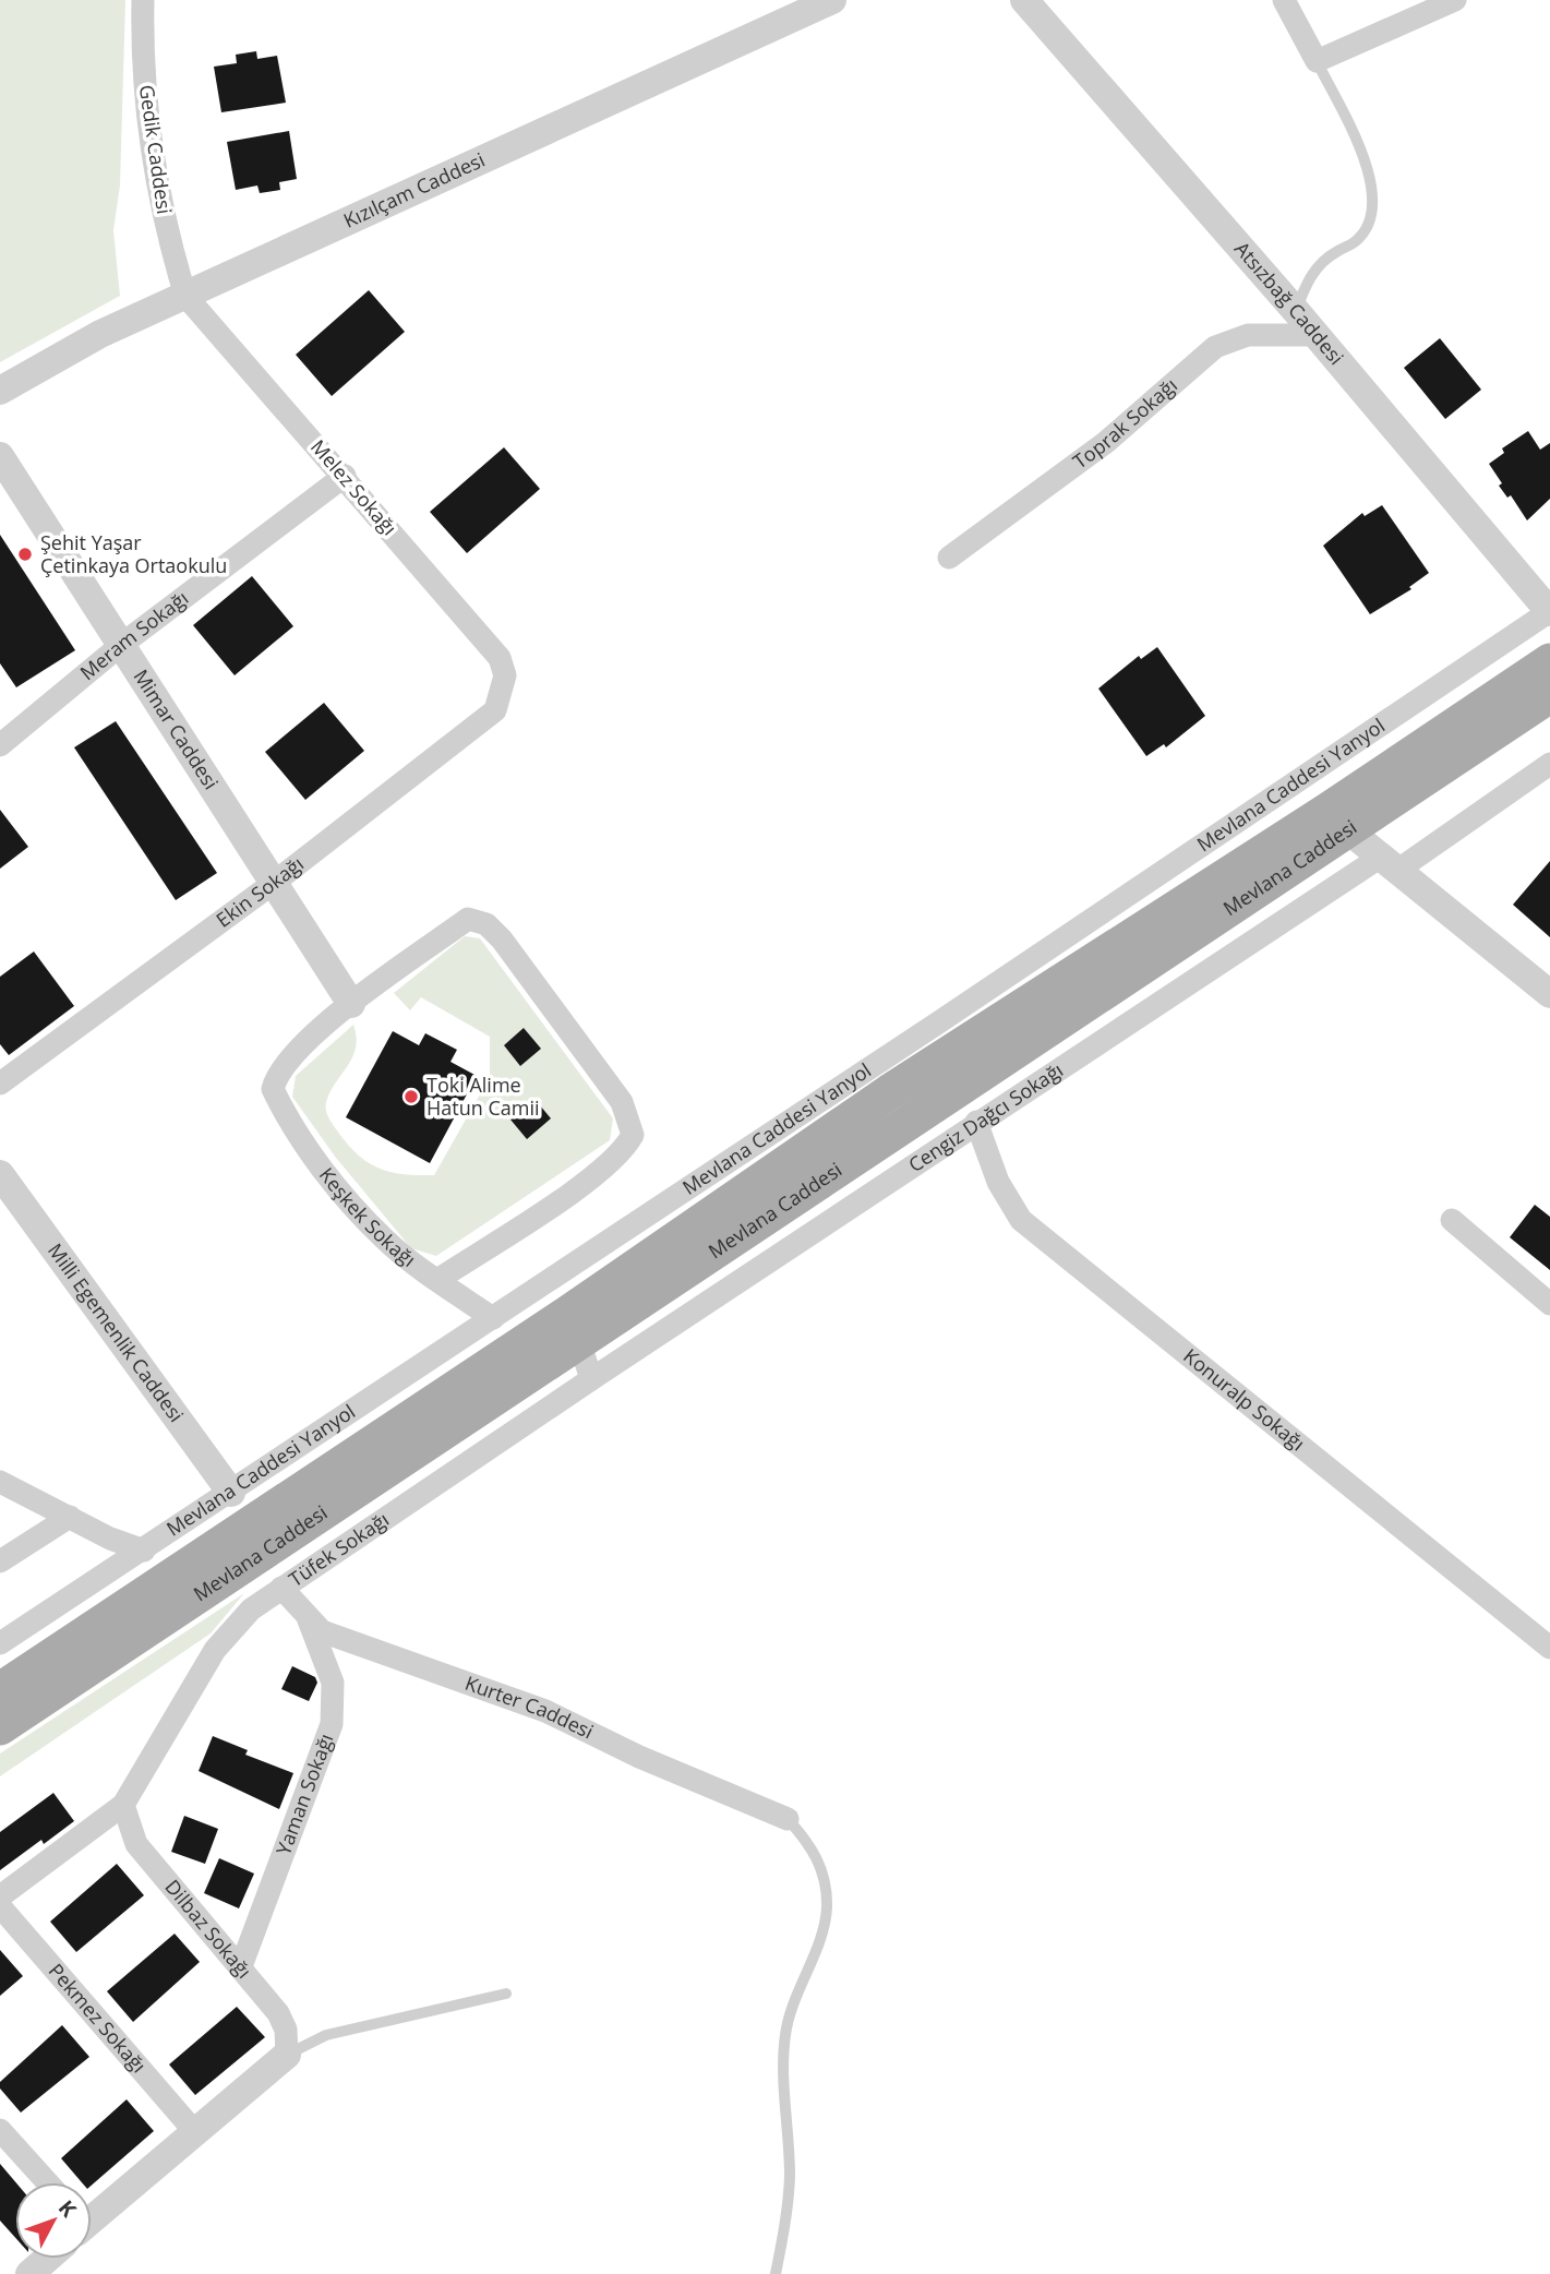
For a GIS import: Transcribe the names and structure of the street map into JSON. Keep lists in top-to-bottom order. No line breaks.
{"streets":{"main road":["Mevlana Caddesi"],"street":["Gedik Caddesi","Kızılçam Caddesi","Atsızbağ Caddesi","Toprak Sokağı","Melez Sokağı","Meram Sokağı","Mimar Caddesi","Mevlana Caddesi Yanyol","Ekin Sokağı","Cengiz Dağcı Sokağı","Keşkek Sokağı","Milli Egemenlik Caddesi","Konuralp Sokağı","Tüfek Sokağı","Kurter Caddesi","Yaman Sokağı","Dilbaz Sokağı","Pekmez Sokağı"]},"crossings":[["Gedik Caddesi","Kızılçam Caddesi"],["Gedik Caddesi","Melez Sokağı"],["Kızılçam Caddesi","Melez Sokağı"],["Atsızbağ Caddesi","Toprak Sokağı"],["Atsızbağ Caddesi","Mevlana Caddesi Yanyol"],["Melez Sokağı","Meram Sokağı"],["Melez Sokağı","Ekin Sokağı"],["Meram Sokağı","Mimar Caddesi"],["Mimar Caddesi","Ekin Sokağı"],["Mimar Caddesi","Keşkek Sokağı"],["Mevlana Caddesi Yanyol","Keşkek Sokağı"],["Mevlana Caddesi Yanyol","Milli Egemenlik Caddesi"],["Cengiz Dağcı Sokağı","Konuralp Sokağı"],["Cengiz Dağcı Sokağı","Tüfek Sokağı"],["Tüfek Sokağı","Kurter Caddesi"],["Tüfek Sokağı","Dilbaz Sokağı"],["Kurter Caddesi","Yaman Sokağı"],["Yaman Sokağı","Dilbaz Sokağı"]],"places":["Şehit Yaşar Çetinkaya Ortaokulu","Toki Alime Hatun Camii"],"north":"top right"}
